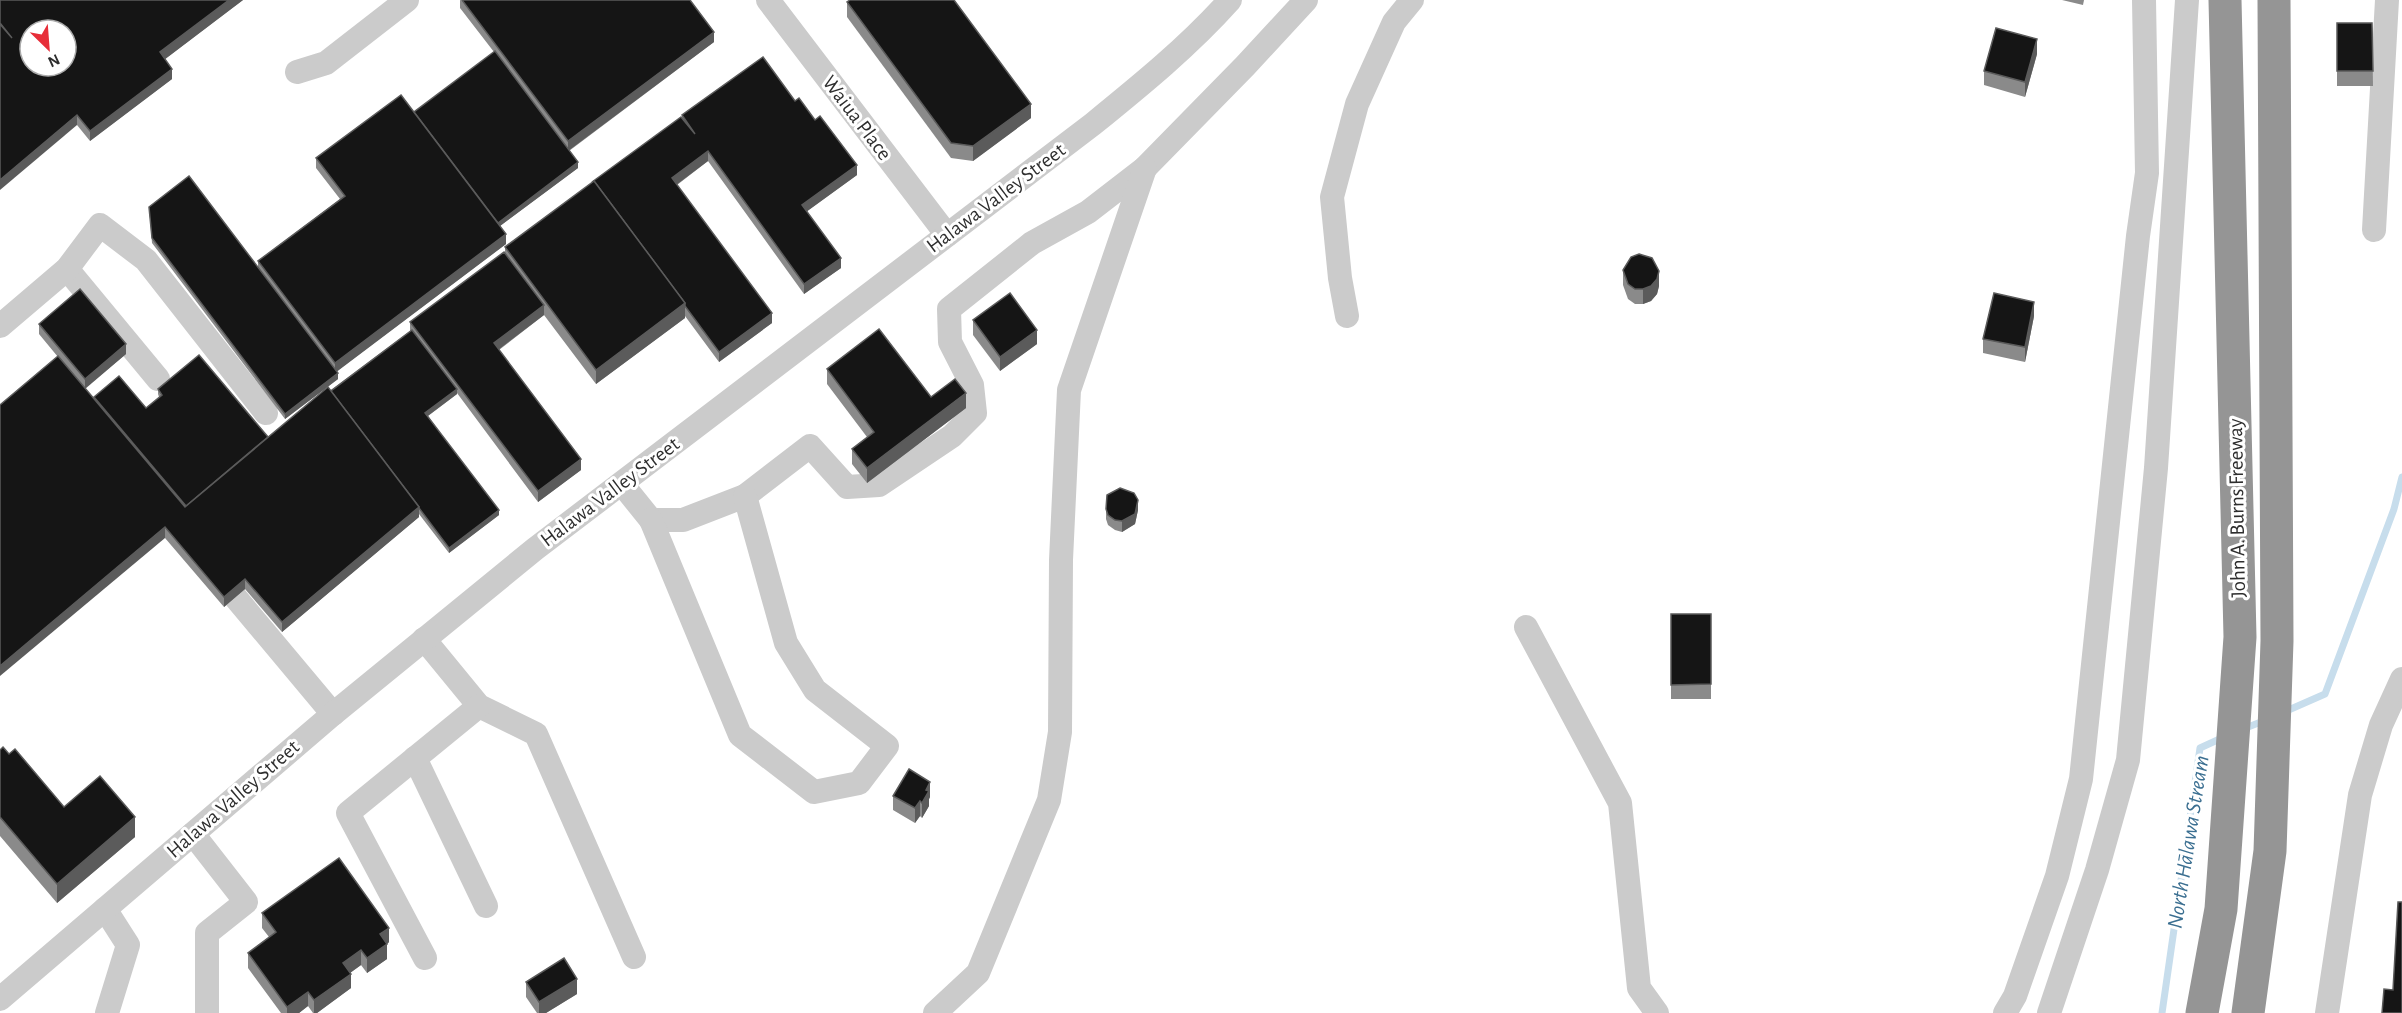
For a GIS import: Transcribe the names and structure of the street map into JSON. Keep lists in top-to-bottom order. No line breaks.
{"streets":{"highway":["John A. Burns Freeway"],"street":["Waiua Place","Halawa Valley Street"]},"crossings":[["Waiua Place","Halawa Valley Street"]],"water":["North Hālawa Stream"],"north":"bottom right"}
